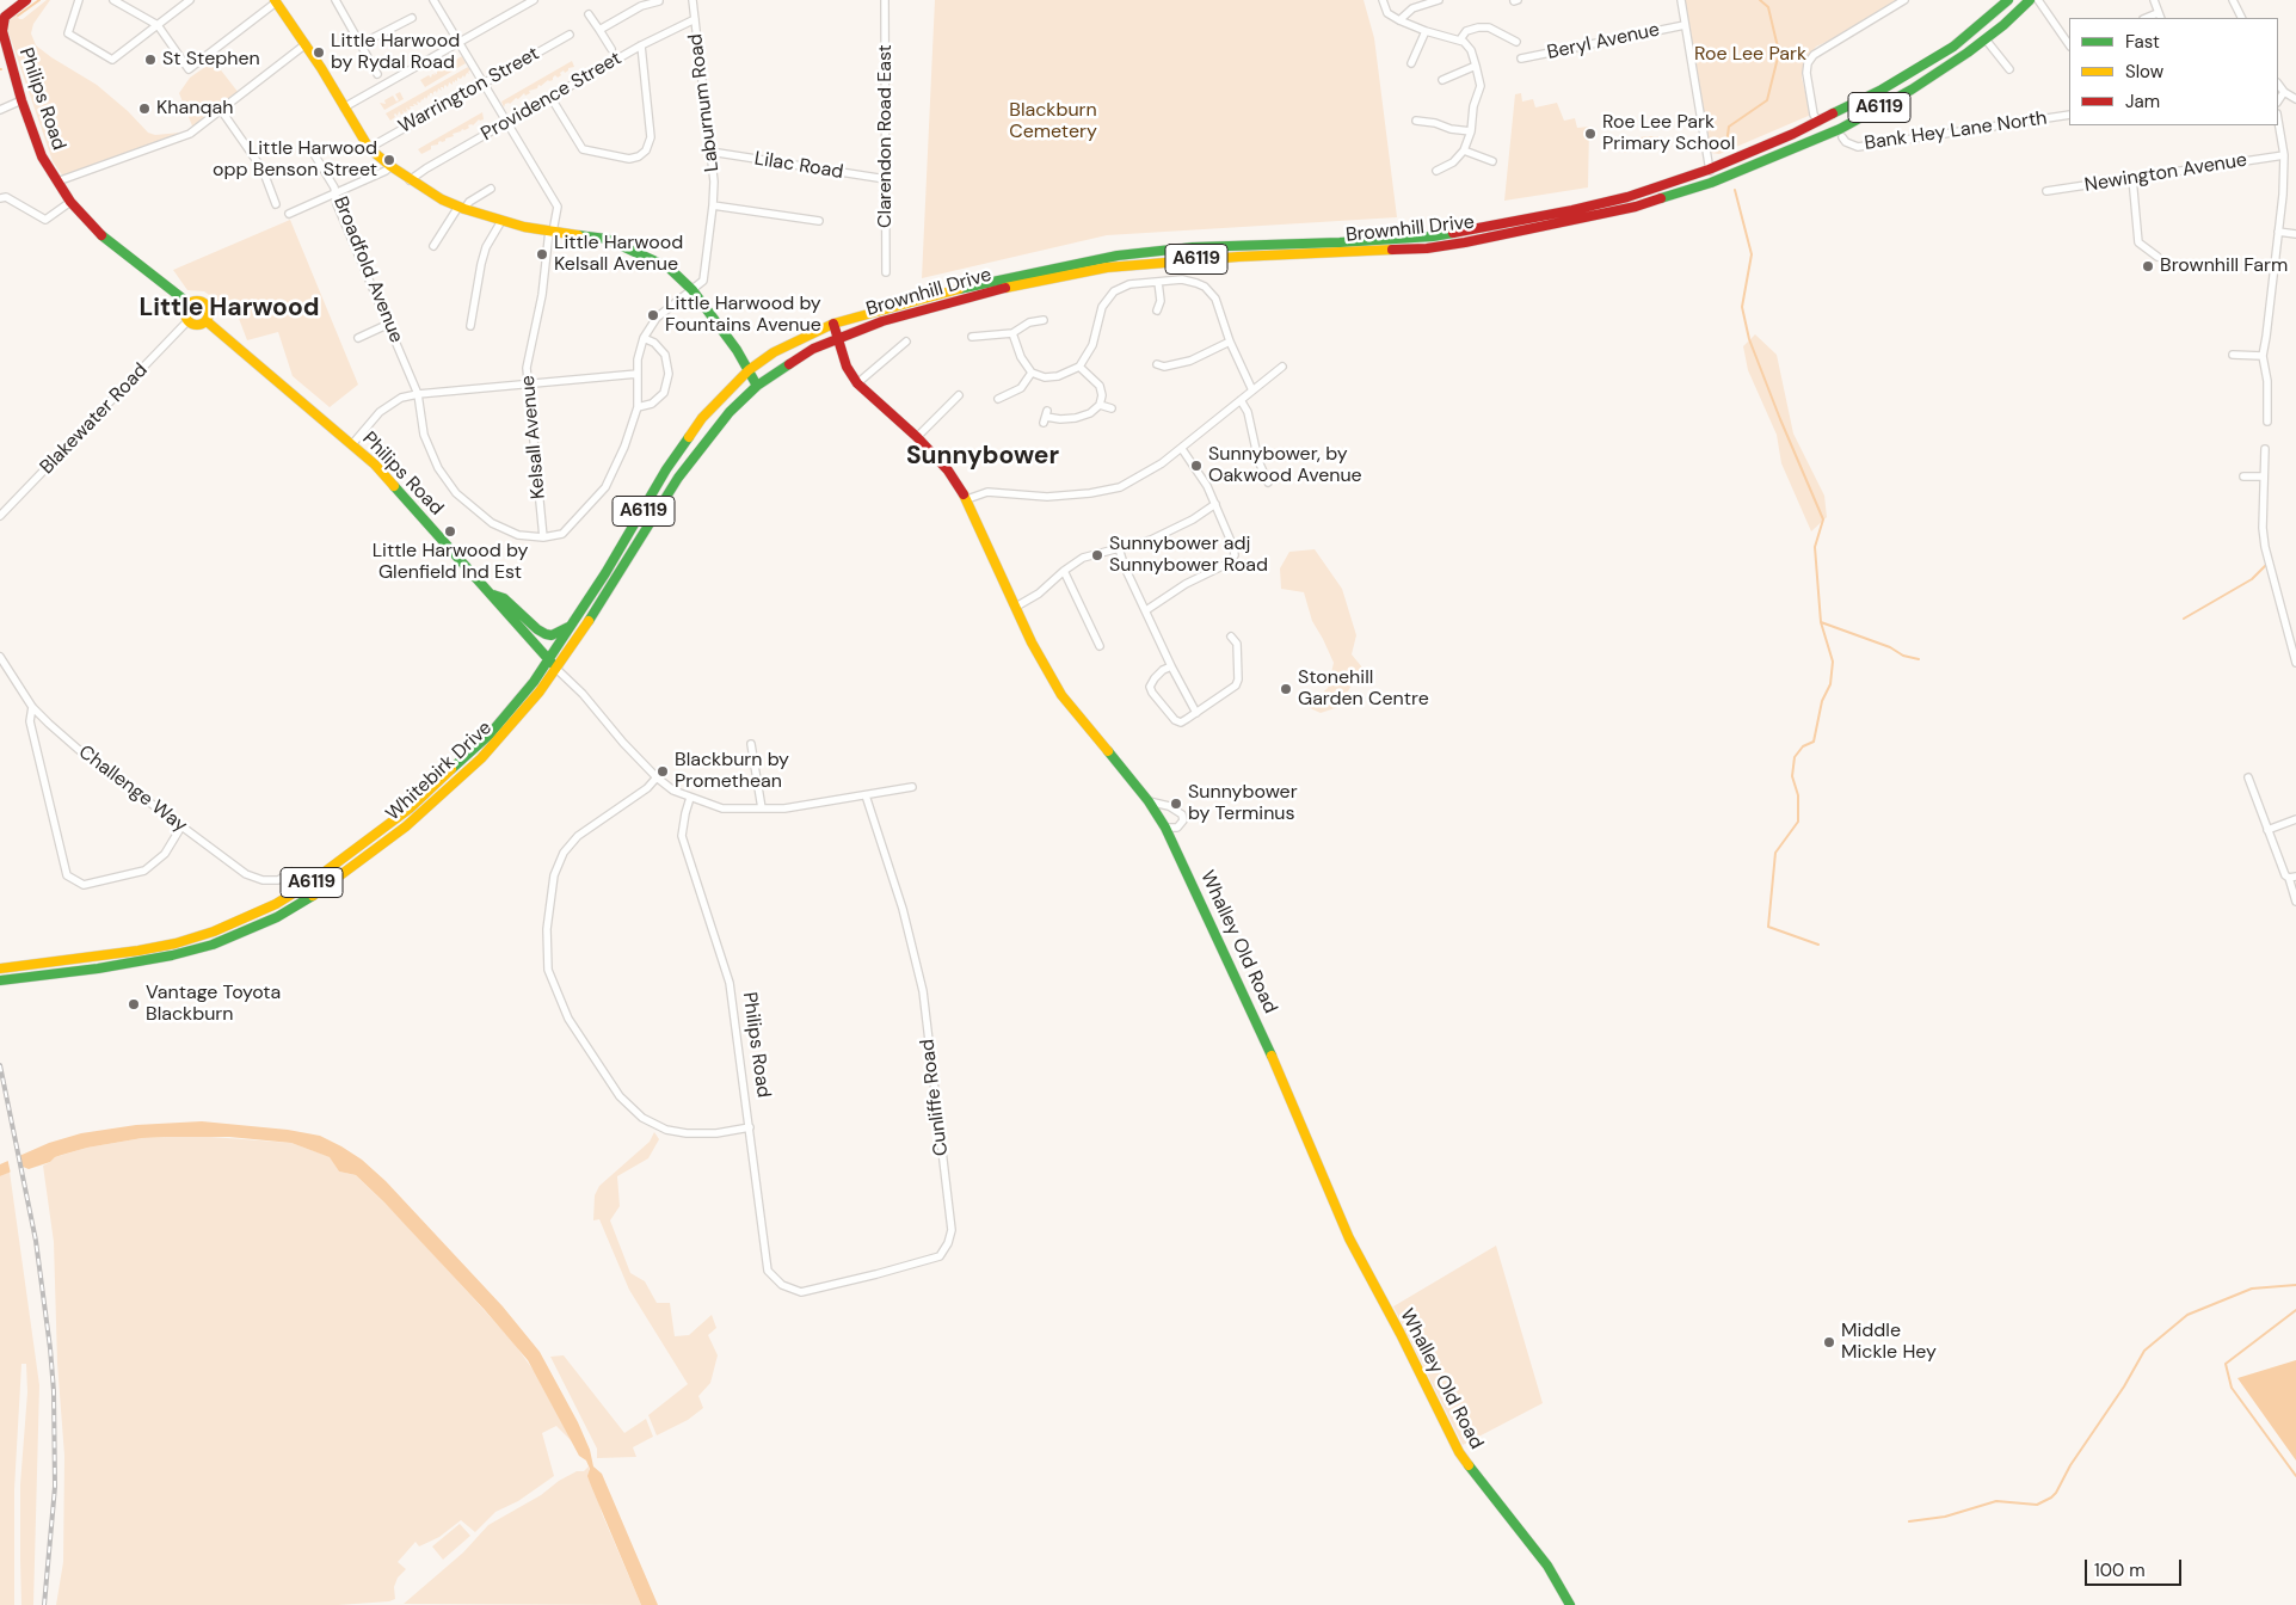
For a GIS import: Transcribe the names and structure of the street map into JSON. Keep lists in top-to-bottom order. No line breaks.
{"streets":{"main road":["Philips Road","A6119","Brownhill Drive","Whitebirk Drive","Whalley Old Road"],"street":["Beryl Avenue","Warrington Street","Providence Street","Laburnum Road","Bank Hey Lane North","Clarendon Road East","Lilac Road","Newington Avenue","Broadfold Avenue","Blakewater Road","Kelsall Avenue","Challenge Way","Cunliffe Road"]},"crossings":[["Warrington Street","Kelsall Avenue"],["Providence Street","Laburnum Road"],["Providence Street","Kelsall Avenue"],["Philips Road","Blakewater Road"],["Philips Road","Whitebirk Drive"],["Philips Road","Cunliffe Road"],["Laburnum Road","Lilac Road"],["Clarendon Road East","Lilac Road"],["Brownhill Drive","Whitebirk Drive"],["Brownhill Drive","Whalley Old Road"],["Broadfold Avenue","Kelsall Avenue"]],"districts":["Little Harwood","Sunnybower"],"parks":["Roe Lee Park","Blackburn Cemetery"],"places":["Little Harwood by Rydal Road","St Stephen","Khanqah","Roe Lee Park Primary School","Little Harwood opp Benson Street","Little Harwood Kelsall Avenue","Brownhill Farm","Little Harwood by Fountains Avenue","Sunnybower, by Oakwood Avenue","Little Harwood by Glenfield Ind Est","Sunnybower adj Sunnybower Road","Stonehill Garden Centre","Blackburn by Promethean","Sunnybower by Terminus","Vantage Toyota Blackburn","Middle Mickle Hey"],"legend":["Fast","Slow","Jam"],"scale_bar":"100 m"}
